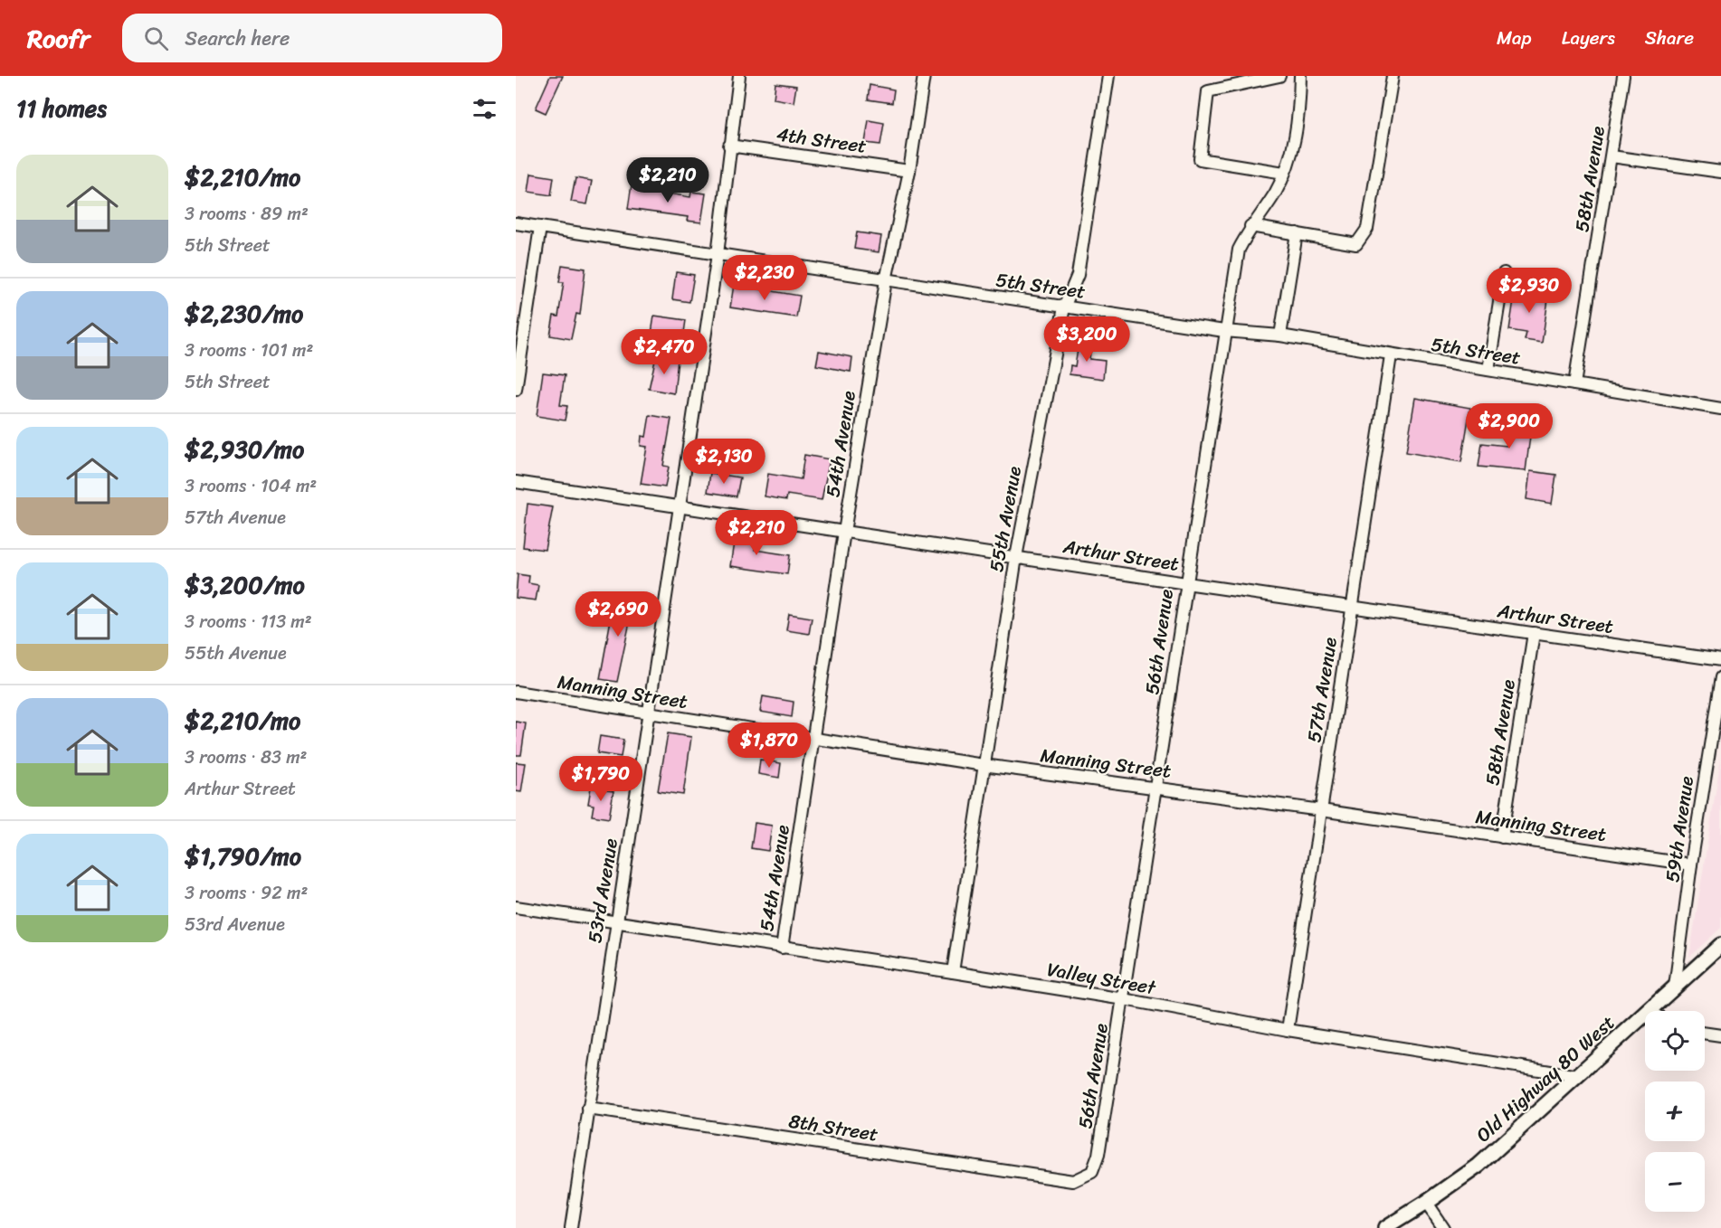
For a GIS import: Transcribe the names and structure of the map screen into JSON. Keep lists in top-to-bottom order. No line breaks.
{"streets":{"main road":["Old Highway 80 West"],"street":["4th Street","58th Avenue","5th Street","54th Avenue","55th Avenue","Arthur Street","56th Avenue","57th Avenue","Manning Street","59th Avenue","53rd Avenue","Valley Street","8th Street"]},"crossings":[["4th Street","54th Avenue"],["4th Street","53rd Avenue"],["58th Avenue","5th Street"],["58th Avenue","Arthur Street"],["58th Avenue","Manning Street"],["5th Street","54th Avenue"],["5th Street","55th Avenue"],["5th Street","56th Avenue"],["5th Street","57th Avenue"],["5th Street","53rd Avenue"],["54th Avenue","Arthur Street"],["54th Avenue","Manning Street"],["54th Avenue","Valley Street"],["55th Avenue","Arthur Street"],["55th Avenue","Manning Street"],["55th Avenue","Valley Street"],["Arthur Street","56th Avenue"],["Arthur Street","57th Avenue"],["Arthur Street","53rd Avenue"],["56th Avenue","Manning Street"],["56th Avenue","Valley Street"],["56th Avenue","8th Street"],["57th Avenue","Manning Street"],["57th Avenue","Valley Street"],["Manning Street","59th Avenue"],["Manning Street","53rd Avenue"],["59th Avenue","Old Highway 80 West"],["53rd Avenue","Valley Street"],["53rd Avenue","8th Street"],["Valley Street","Old Highway 80 West"]],"page":{"header":"Roofr","search":"Search here","nav":["Map","Layers","Share"],"heading":"11 homes","list":[{"name":"$2,210/mo","note":"3 rooms · 89 m² · 5th Street"},{"name":"$2,230/mo","note":"3 rooms · 101 m² · 5th Street"},{"name":"$2,930/mo","note":"3 rooms · 104 m² · 57th Avenue"},{"name":"$3,200/mo","note":"3 rooms · 113 m² · 55th Avenue"},{"name":"$2,210/mo","note":"3 rooms · 83 m² · Arthur Street"},{"name":"$1,790/mo","note":"3 rooms · 92 m² · 53rd Avenue"}],"price":["$2,210","$2,230","$2,930","$3,200","$2,470","$2,900","$2,130","$2,210","$2,690","$1,870","$1,790"],"map_buttons":["+","−"]}}
